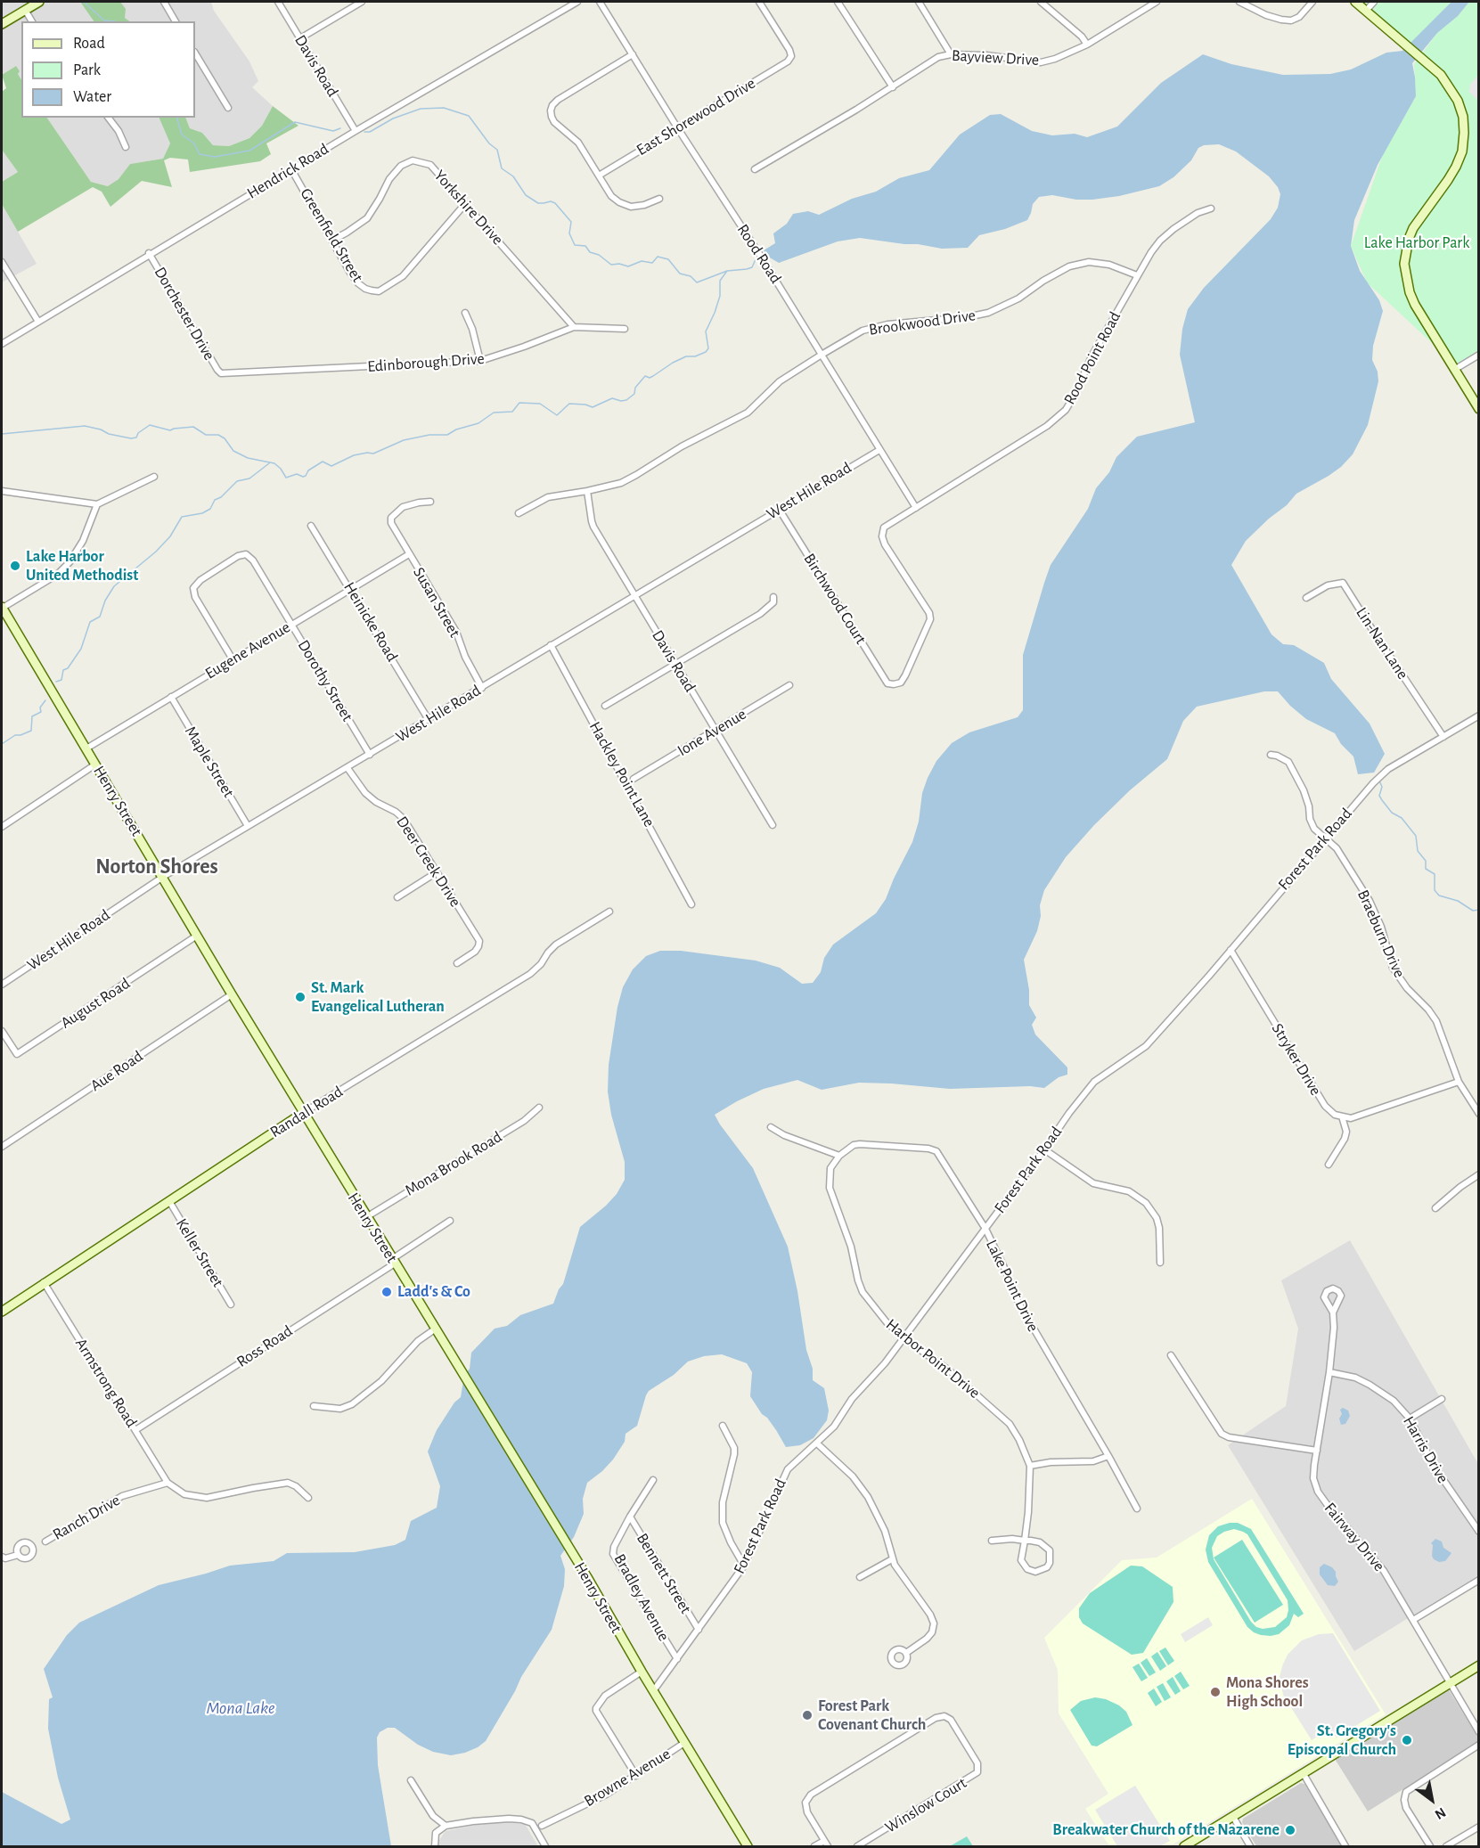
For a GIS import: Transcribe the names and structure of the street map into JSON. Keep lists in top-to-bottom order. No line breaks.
{"streets":{"street":["Bayview Drive","Davis Road","East Shorewood Drive","Hendrick Road","Yorkshire Drive","Greenfield Street","Rood Road","Dorchester Drive","Brookwood Drive","Rood Point Road","Edinborough Drive","West Hile Road","Birchwood Court","Susan Street","Heinicke Road","Lin-Nan Lane","Eugene Avenue","Dorothy Street","Ione Avenue","Maple Street","Hackley Point Lane","Henry Street","Forest Park Road","Deer Creek Drive","Braeburn Drive","August Road","Stryker Drive","Aue Road","Randall Road","Mona Brook Road","Keller Street","Lake Point Drive","Ross Road","Harbor Point Drive","Armstrong Road","Harris Drive","Ranch Drive","Fairway Drive","Bennett Street","Bradley Avenue","Browne Avenue","Winslow Court"]},"crossings":[["Davis Road","Hendrick Road"],["Davis Road","Brookwood Drive"],["Davis Road","West Hile Road"],["Davis Road","Ione Avenue"],["East Shorewood Drive","Rood Road"],["Hendrick Road","Greenfield Street"],["Hendrick Road","Dorchester Drive"],["Yorkshire Drive","Greenfield Street"],["Yorkshire Drive","Edinborough Drive"],["Rood Road","Brookwood Drive"],["Rood Road","Rood Point Road"],["Rood Road","West Hile Road"],["Dorchester Drive","Edinborough Drive"],["Brookwood Drive","Rood Point Road"],["Rood Point Road","Birchwood Court"],["West Hile Road","Birchwood Court"],["West Hile Road","Susan Street"],["West Hile Road","Heinicke Road"],["West Hile Road","Dorothy Street"],["West Hile Road","Maple Street"],["West Hile Road","Hackley Point Lane"],["West Hile Road","Henry Street"],["West Hile Road","Deer Creek Drive"],["Susan Street","Eugene Avenue"],["Heinicke Road","Eugene Avenue"],["Lin-Nan Lane","Forest Park Road"],["Eugene Avenue","Dorothy Street"],["Eugene Avenue","Maple Street"],["Eugene Avenue","Henry Street"],["Henry Street","Forest Park Road"],["Henry Street","August Road"],["Henry Street","Aue Road"],["Henry Street","Randall Road"],["Henry Street","Mona Brook Road"],["Henry Street","Ross Road"],["Henry Street","Browne Avenue"],["Forest Park Road","Braeburn Drive"],["Forest Park Road","Stryker Drive"],["Forest Park Road","Lake Point Drive"],["Forest Park Road","Harbor Point Drive"],["Forest Park Road","Bennett Street"],["Forest Park Road","Bradley Avenue"],["Randall Road","Keller Street"],["Randall Road","Armstrong Road"],["Lake Point Drive","Harbor Point Drive"],["Ross Road","Armstrong Road"],["Armstrong Road","Ranch Drive"],["Harris Drive","Fairway Drive"],["Bennett Street","Bradley Avenue"]],"districts":["Norton Shores"],"water":["Mona Lake"],"parks":["Lake Harbor Park"],"places":["Lake Harbor United Methodist","St. Mark Evangelical Lutheran","Ladd's & Co","Mona Shores High School","Forest Park Covenant Church","St. Gregory's Episcopal Church","Breakwater Church of the Nazarene"],"legend":["Road","Park","Water"],"north":"bottom right"}
